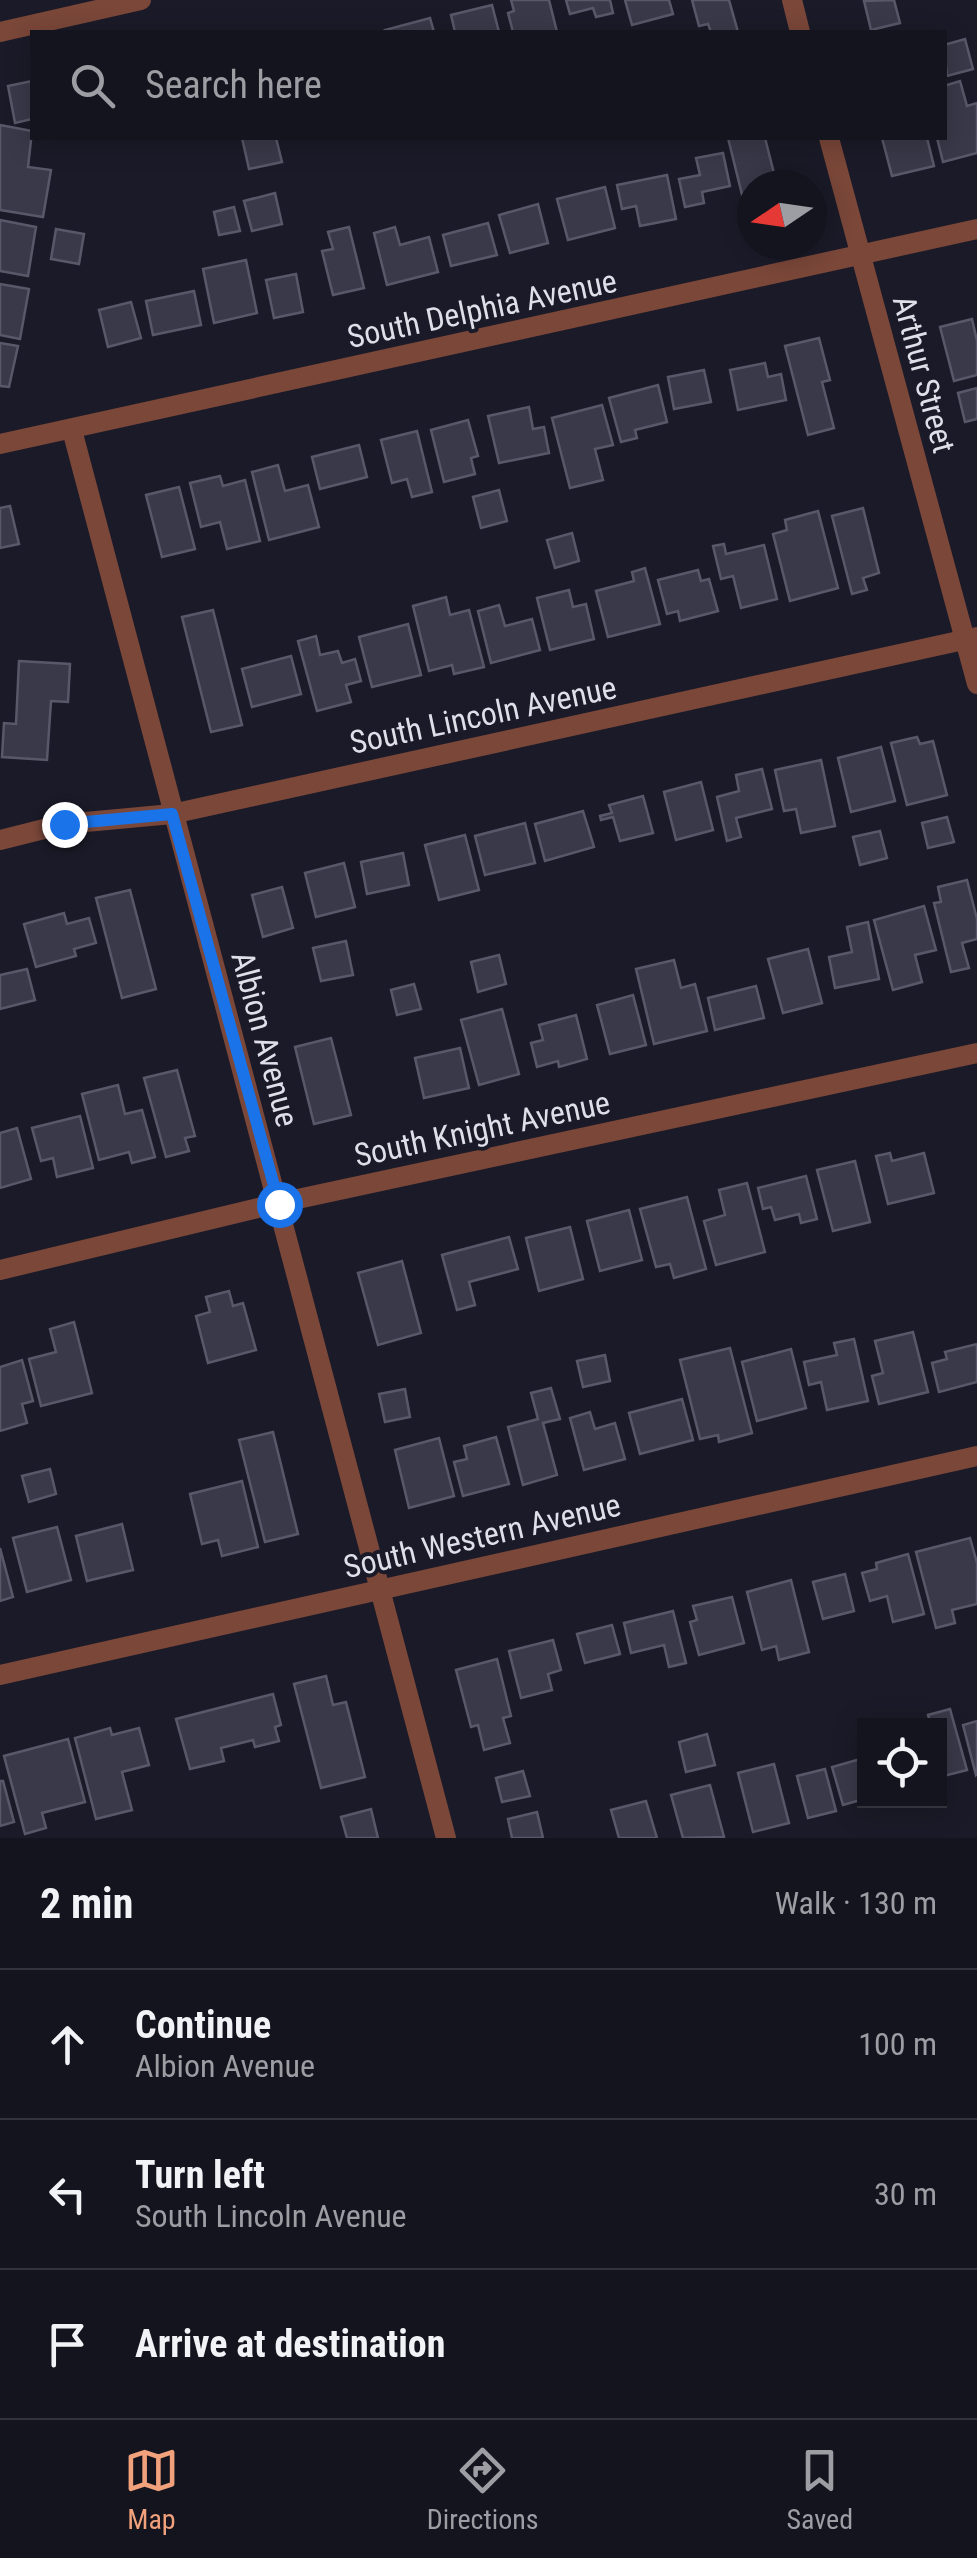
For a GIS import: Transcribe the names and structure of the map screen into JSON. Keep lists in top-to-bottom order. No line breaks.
{"streets":{"street":["South Delphia Avenue","Arthur Street","South Lincoln Avenue","Albion Avenue","South Knight Avenue","South Western Avenue"]},"crossings":[["South Delphia Avenue","Arthur Street"],["South Delphia Avenue","Albion Avenue"],["Arthur Street","South Lincoln Avenue"],["South Lincoln Avenue","Albion Avenue"],["Albion Avenue","South Knight Avenue"],["Albion Avenue","South Western Avenue"]],"north":"left","page":{"search":"Search here","heading":["2 min","Walk · 130 m"],"list":[["Continue","Albion Avenue","100 m"],["Turn left","South Lincoln Avenue","30 m"],"Arrive at destination"],"nav":["Map","Directions","Saved"]}}
